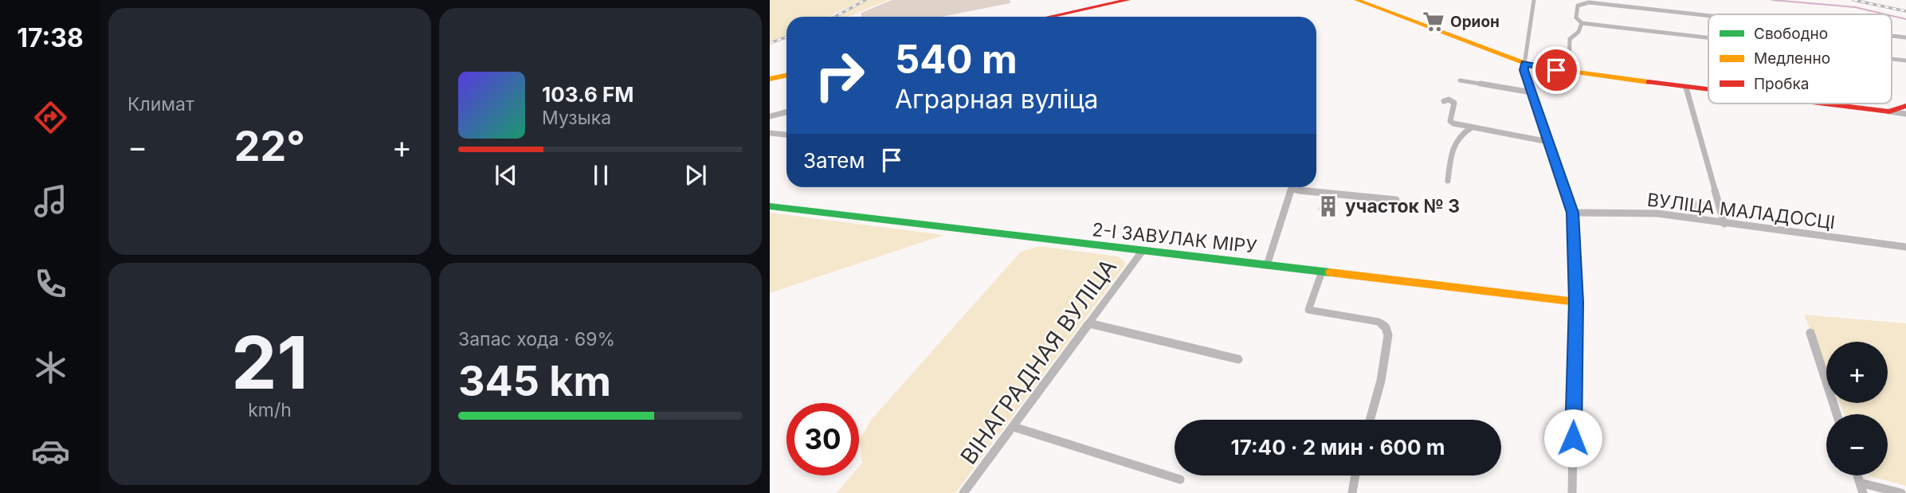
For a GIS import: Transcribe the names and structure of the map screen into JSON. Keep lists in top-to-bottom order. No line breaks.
{"streets":{"street":["ВУЛІЦА МАЛАДОСЦІ","2-І ЗАВУЛАК МІРУ","ВІНАГРАДНАЯ ВУЛІЦА"]},"crossings":[["2-І ЗАВУЛАК МІРУ","ВІНАГРАДНАЯ ВУЛІЦА"]],"places":{"supermarket":["Орион"],"building":["участок № 3"]},"legend":["Свободно","Медленно","Пробка"],"page":{"tabs":"17:38","tile":["Климат",["21","km/h"],["Запас хода · 69%","345 km"]],"turn":["540 m","Аграрная вуліца"],"song":["103.6 FM","Музыка"],"heat":["−","22°","+"],"then":"Затем","map_buttons":["+","−"],"limit":"30","trip":"17:40 · 2 мин · 600 m"}}
